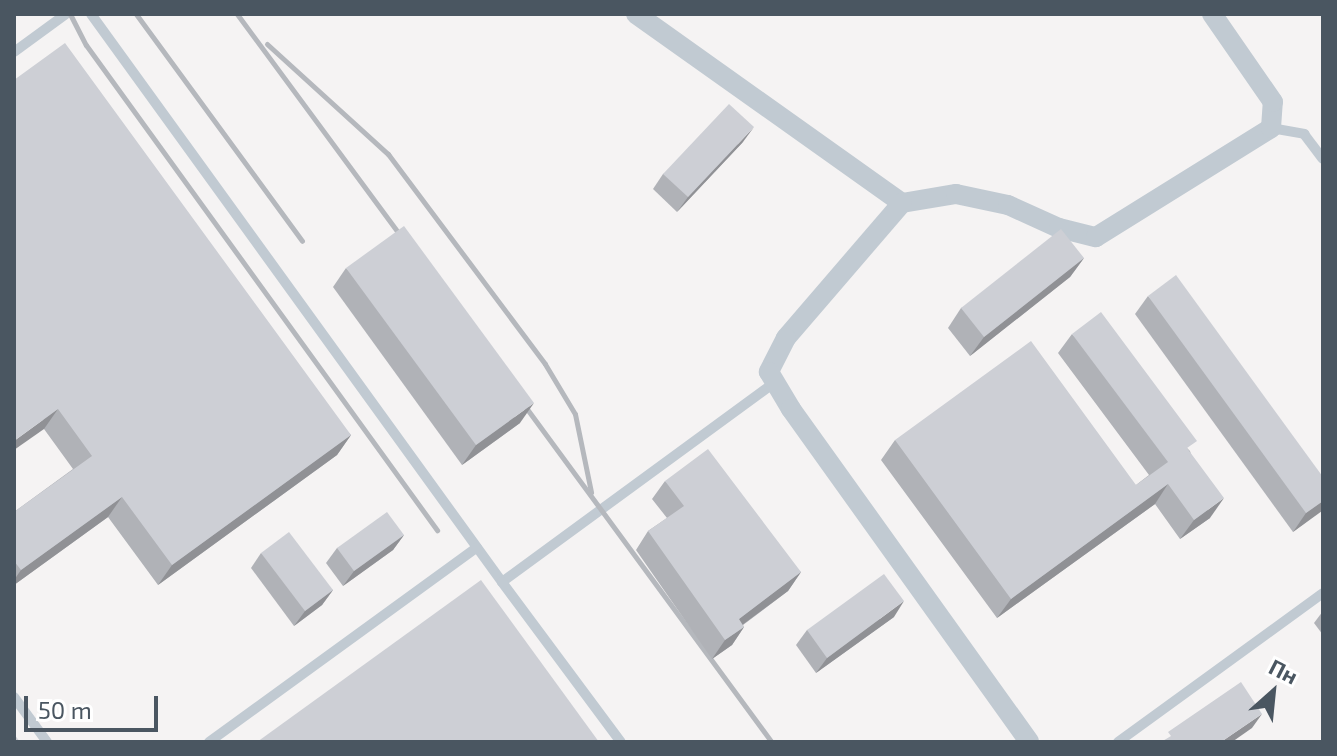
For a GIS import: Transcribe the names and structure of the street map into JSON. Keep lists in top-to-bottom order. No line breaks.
{"scale_bar":"50 m","north":"top right"}
